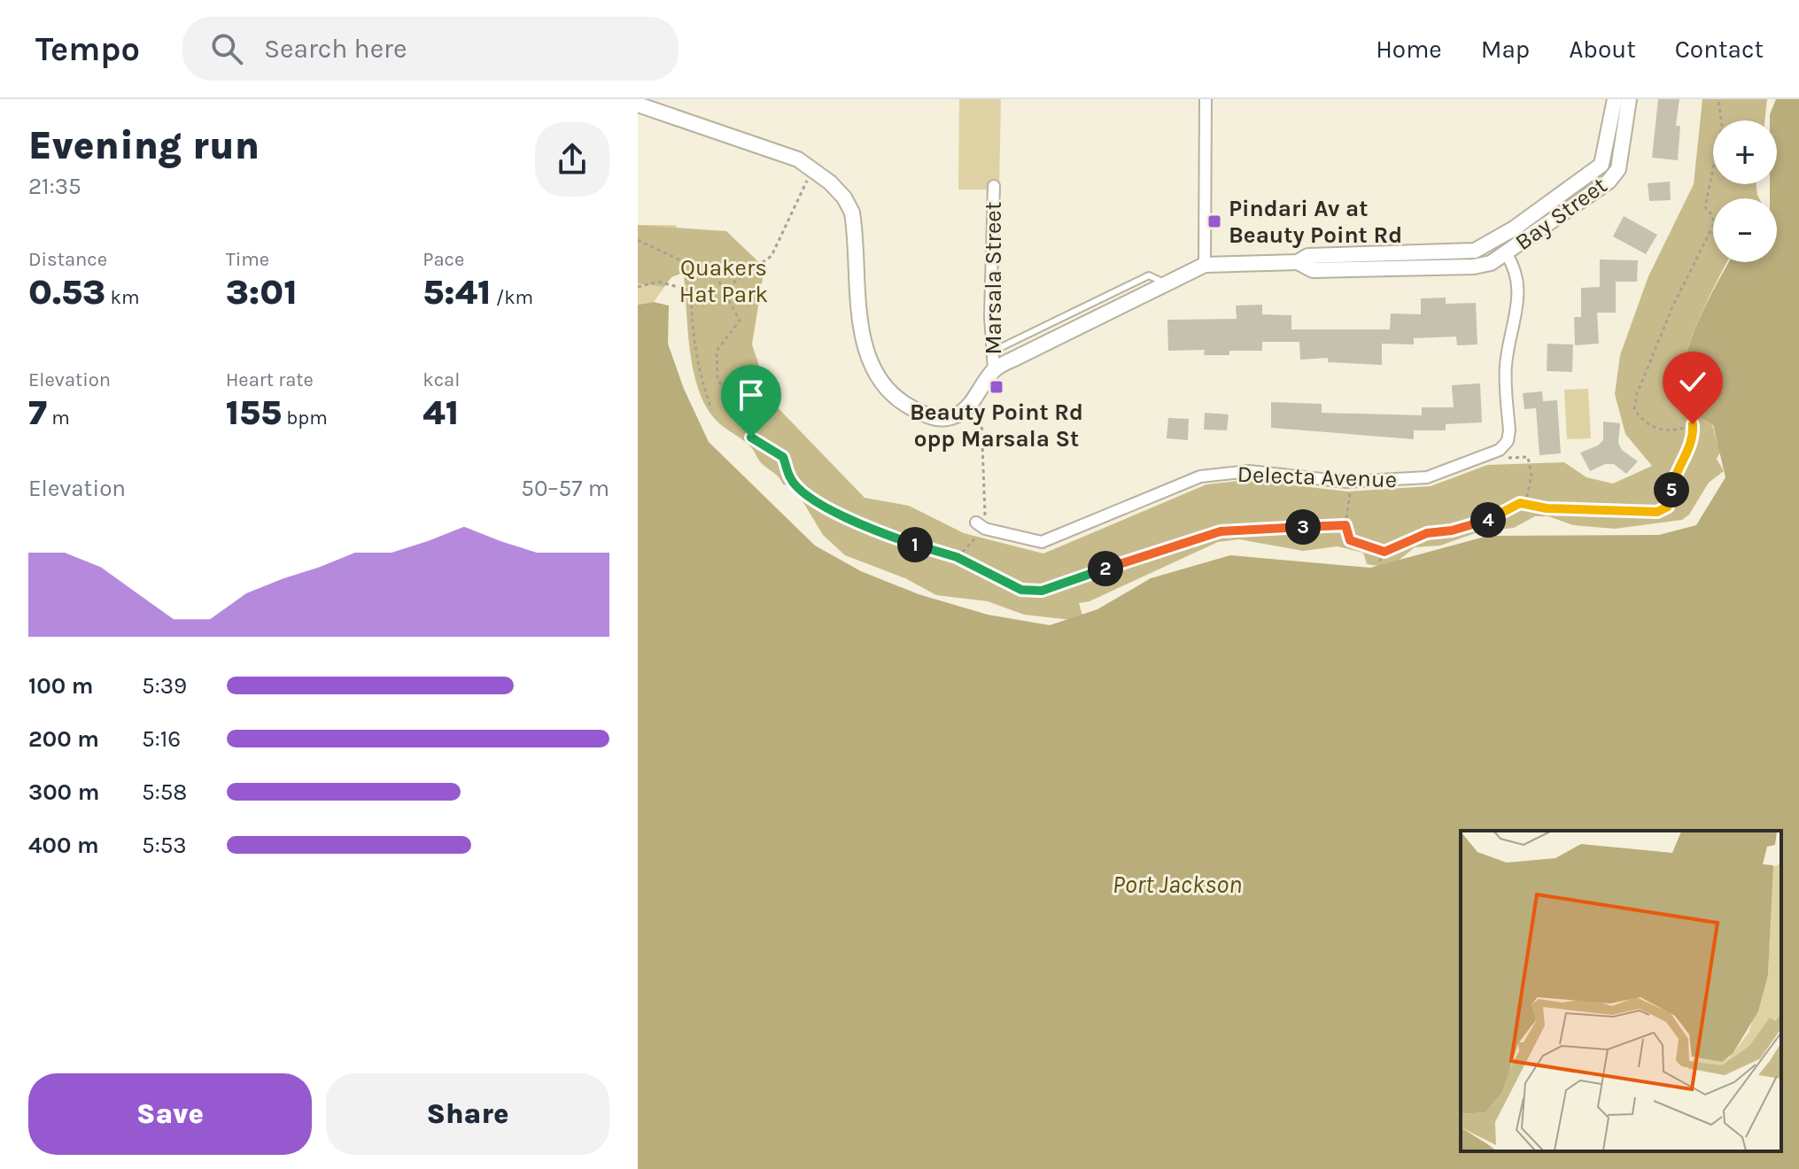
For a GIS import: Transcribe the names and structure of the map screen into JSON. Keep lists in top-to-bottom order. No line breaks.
{"streets":{"street":["Bay Street","Marsala Street","Delecta Avenue"]},"crossings":[["Bay Street","Delecta Avenue"]],"water":["Port Jackson"],"parks":["Quakers Hat Park"],"places":{"transit":["Pindari Av at Beauty Point Rd","Beauty Point Rd opp Marsala St"]},"page":{"header":"Tempo","search":"Search here","nav":["Home","Map","About","Contact"],"heading":["Evening run","21:35"],"map_buttons":["+","−"],"stats":[["Distance","0.53 km"],["Time","3:01"],["Pace","5:41 /km"],["Elevation","7 m"],["Heart rate","155 bpm"],["kcal","41"]],"chart":["Elevation","50–57 m"],"pins":["5","4","3","1","2"],"list":[{"name":"100 m","note":"5:39"},{"name":"200 m","note":"5:16"},{"name":"300 m","note":"5:58"},{"name":"400 m","note":"5:53"}],"buttons":["Save","Share"]}}
